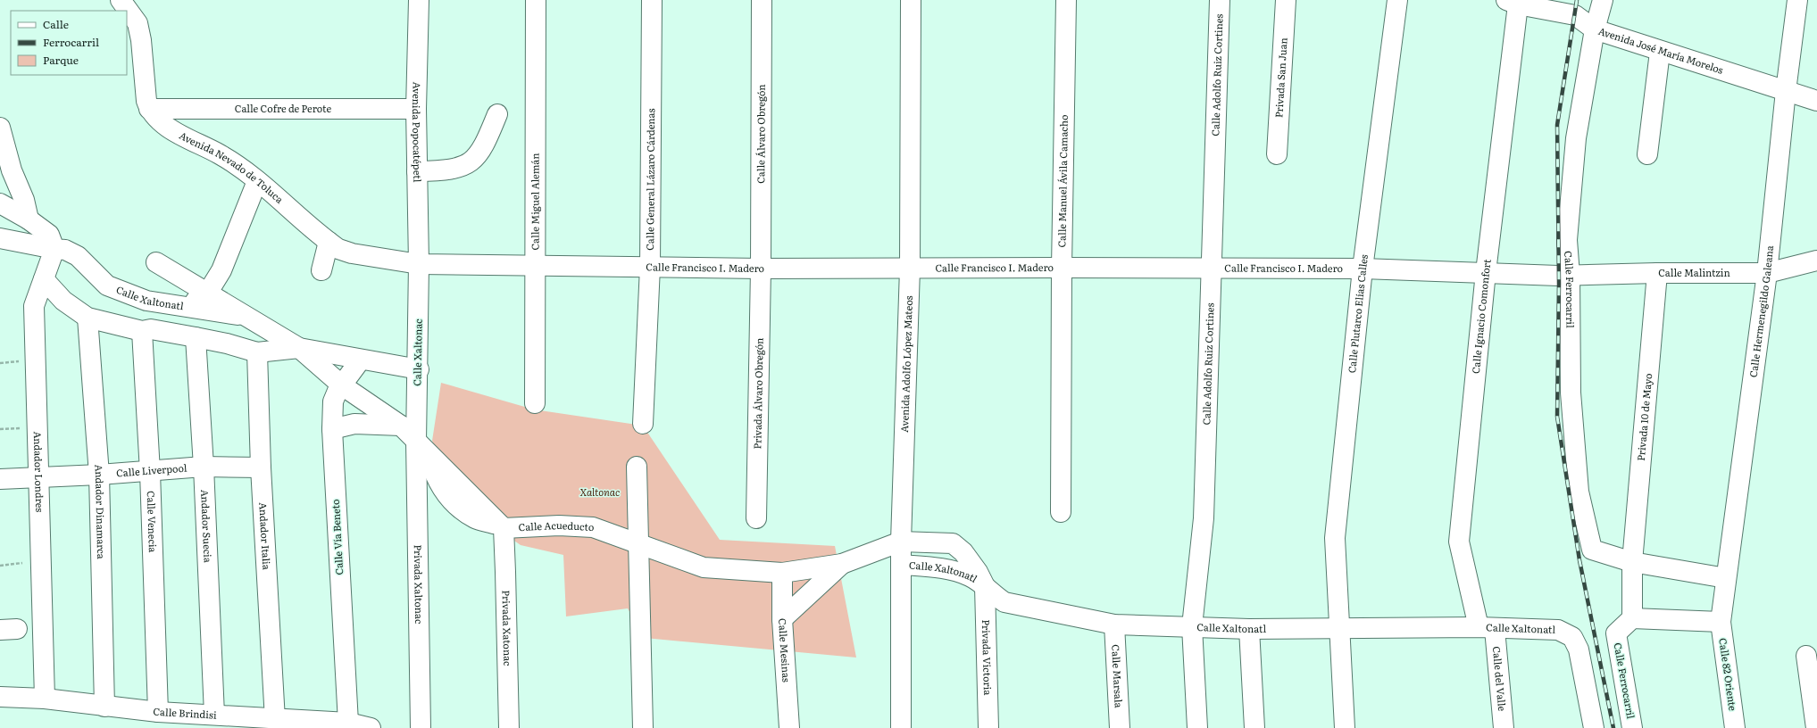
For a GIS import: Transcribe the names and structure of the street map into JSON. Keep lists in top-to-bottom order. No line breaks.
{"streets":{"street":["Avenida José María Morelos","Calle Adolfo Ruiz Cortines","Privada San Juan","Calle Cofre de Perote","Avenida Popocatépetl","Calle Álvaro Obregón","Avenida Nevado de Toluca","Calle General Lázaro Cárdenas","Calle Manuel Ávila Camacho","Calle Miguel Alemán","Calle Francisco I. Madero","Calle Malintzin","Calle Ferrocarril","Calle Xaltonatl","Calle Hermenegildo Galeana","Calle Plutarco Elías Calles","Calle Ignacio Comonfort","Calle Xaltonac","Avenida Adolfo López Mateos","Privada Álvaro Obregón","Privada 10 de Mayo","Calle Liverpool","Andador Londres","Andador Dinamarca","Calle Venecia","Andador Suecia","Calle Acueducto","Andador Italia","Calle Vía Beneto","Privada Xaltonac","Privada Xatonac","Calle Mesinas","Privada Victoria","Calle 82 Oriente","Calle Marsala","Calle del Valle","Calle Brindisi"]},"crossings":[["Avenida José María Morelos","Calle Ferrocarril"],["Avenida José María Morelos","Calle Hermenegildo Galeana"],["Avenida José María Morelos","Calle Ignacio Comonfort"],["Calle Adolfo Ruiz Cortines","Calle Francisco I. Madero"],["Calle Adolfo Ruiz Cortines","Calle Xaltonatl"],["Calle Cofre de Perote","Avenida Popocatépetl"],["Calle Cofre de Perote","Avenida Nevado de Toluca"],["Avenida Popocatépetl","Avenida Nevado de Toluca"],["Avenida Popocatépetl","Calle Francisco I. Madero"],["Avenida Popocatépetl","Calle Xaltonac"],["Calle Álvaro Obregón","Calle Francisco I. Madero"],["Calle Álvaro Obregón","Privada Álvaro Obregón"],["Avenida Nevado de Toluca","Calle Francisco I. Madero"],["Avenida Nevado de Toluca","Calle Xaltonac"],["Calle General Lázaro Cárdenas","Calle Francisco I. Madero"],["Calle Manuel Ávila Camacho","Calle Francisco I. Madero"],["Calle Miguel Alemán","Calle Francisco I. Madero"],["Calle Francisco I. Madero","Calle Malintzin"],["Calle Francisco I. Madero","Calle Ferrocarril"],["Calle Francisco I. Madero","Calle Plutarco Elías Calles"],["Calle Francisco I. Madero","Calle Ignacio Comonfort"],["Calle Francisco I. Madero","Calle Xaltonac"],["Calle Francisco I. Madero","Avenida Adolfo López Mateos"],["Calle Francisco I. Madero","Privada Álvaro Obregón"],["Calle Malintzin","Calle Ferrocarril"],["Calle Malintzin","Calle Hermenegildo Galeana"],["Calle Malintzin","Privada 10 de Mayo"],["Calle Ferrocarril","Privada 10 de Mayo"],["Calle Xaltonatl","Calle Plutarco Elías Calles"],["Calle Xaltonatl","Calle Ignacio Comonfort"],["Calle Xaltonatl","Calle Xaltonac"],["Calle Xaltonatl","Avenida Adolfo López Mateos"],["Calle Xaltonatl","Andador Londres"],["Calle Xaltonatl","Andador Dinamarca"],["Calle Xaltonatl","Calle Venecia"],["Calle Xaltonatl","Andador Suecia"],["Calle Xaltonatl","Andador Italia"],["Calle Xaltonatl","Calle Vía Beneto"],["Calle Xaltonatl","Privada Victoria"],["Calle Xaltonatl","Calle Marsala"],["Calle Xaltonatl","Calle del Valle"],["Calle Hermenegildo Galeana","Calle 82 Oriente"],["Calle Ignacio Comonfort","Calle del Valle"],["Calle Xaltonac","Privada Xaltonac"],["Calle Liverpool","Andador Londres"],["Calle Liverpool","Andador Dinamarca"],["Calle Liverpool","Calle Venecia"],["Calle Liverpool","Andador Suecia"],["Calle Liverpool","Andador Italia"],["Andador Londres","Calle Brindisi"],["Andador Dinamarca","Calle Brindisi"],["Calle Venecia","Calle Brindisi"],["Andador Suecia","Calle Brindisi"],["Calle Acueducto","Privada Xatonac"],["Calle Acueducto","Calle Mesinas"],["Andador Italia","Calle Brindisi"],["Calle Vía Beneto","Calle Brindisi"]],"parks":["Xaltonac"],"legend":["Calle","Ferrocarril","Parque"]}
